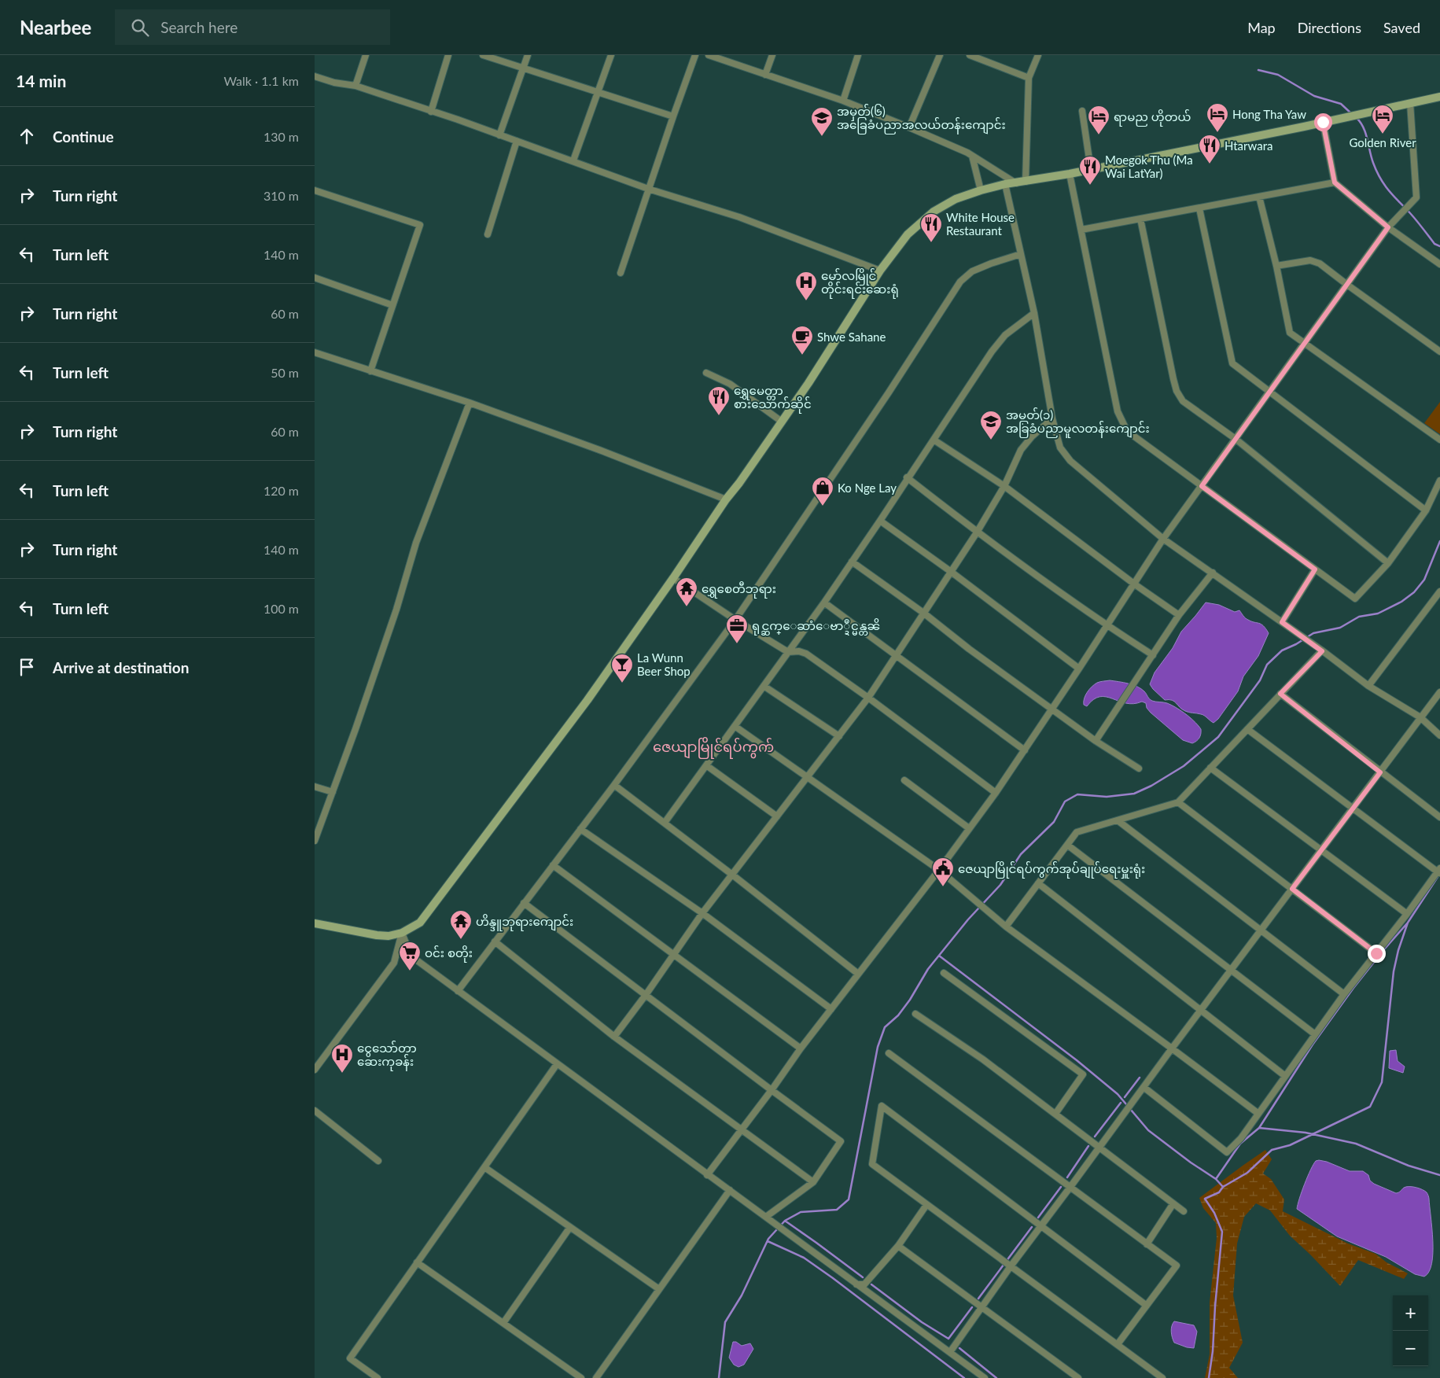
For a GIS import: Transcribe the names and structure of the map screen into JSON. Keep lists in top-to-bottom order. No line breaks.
{"districts":["ဇေယျာမြိုင်ရပ်ကွက်"],"places":{"hotel":["Hong Tha Yaw","Golden River","ရာမည ဟိုတယ်"],"school or university":["အမှတ်(၆) အခြေခံပညာအလယ်တန်းကျောင်း","အမှတ်(၁) အခြခံပညာမူလတန်းကျောင်း"],"restaurant":["Htarwara","Moegok Thu (Ma Wai LatYar)","White House Restaurant","ရွှေမေတ္တာ စားသောက်ဆိုင်"],"hospital":["မော်လမြိုင် တိုင်းရင်းဆေးရုံ","ငွေသော်တာ ဆေးကုခန်း"],"cafe":["Shwe Sahane"],"shop":["Ko Nge Lay"],"temple":["ရွှေစေတီဘုရား","ဟိန္ဒူဘုရားကျောင်း"],"office":["ရုင္ဆက္ေဆာံေဗာ္ဍဳင္မန္တၼိ"],"bar":["La Wunn Beer Shop"],"public building":["ဇေယျာမြိုင်ရပ်ကွက်အုပ်ချုပ်ရေးမှူးရုံး"],"supermarket":["ဝင်း စတိုး"]},"page":{"header":"Nearbee","search":"Search here","nav":["Map","Directions","Saved"],"heading":["14 min","Walk · 1.1 km"],"list":[["Continue","130 m"],["Turn right","310 m"],["Turn left","140 m"],["Turn right","60 m"],["Turn left","50 m"],["Turn right","60 m"],["Turn left","120 m"],["Turn right","140 m"],["Turn left","100 m"],"Arrive at destination"],"map_buttons":["+","−"]}}
